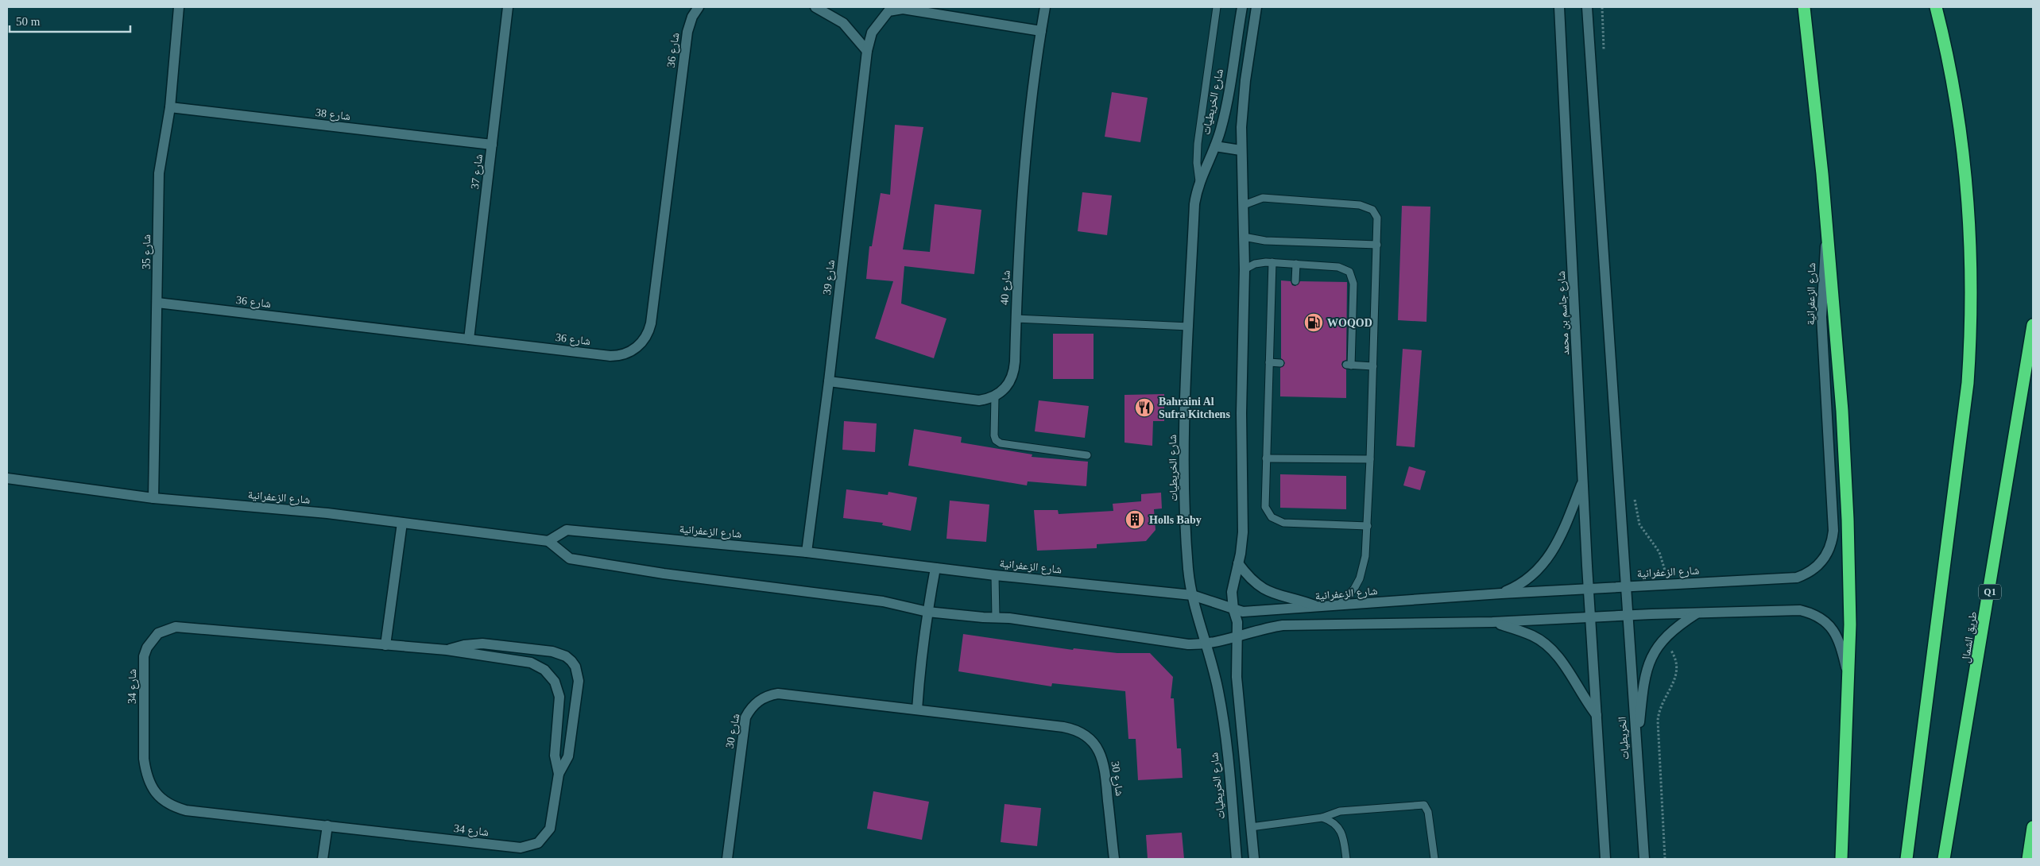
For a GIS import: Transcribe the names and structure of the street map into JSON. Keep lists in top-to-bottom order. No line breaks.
{"streets":{"highway":["Q1","طريق الشمال"],"street":["شارع 36","شارع الخريطيات","شارع 38","شارع 37","شارع 35","شارع 39","شارع 40","شارع الزعفرانية","شارع جاسم بن محمد","شارع 34","شارع 30","الخريطيات"]},"crossings":[["شارع 36","شارع 37"],["شارع 36","شارع 35"],["شارع الخريطيات","شارع الزعفرانية"],["شارع 38","شارع 37"],["شارع 38","شارع 35"],["شارع 35","شارع الزعفرانية"],["شارع 39","شارع 40"],["شارع 39","شارع الزعفرانية"],["شارع الزعفرانية","شارع جاسم بن محمد"]],"places":{"fuel station":["WOQOD"],"restaurant":["Bahraini Al Sufra Kitchens"],"building":["Holls Baby"]},"scale_bar":"50 m"}
